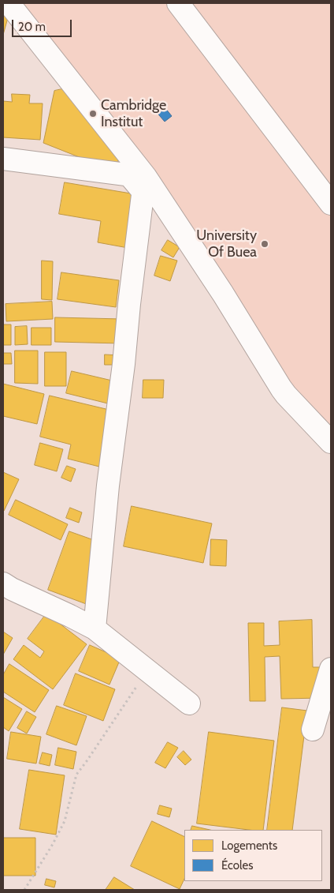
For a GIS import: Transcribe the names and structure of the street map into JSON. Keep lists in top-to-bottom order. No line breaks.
{"places":["Cambridge Institut","University Of Buea"],"legend":["Logements","Écoles"],"scale_bar":"20 m"}
